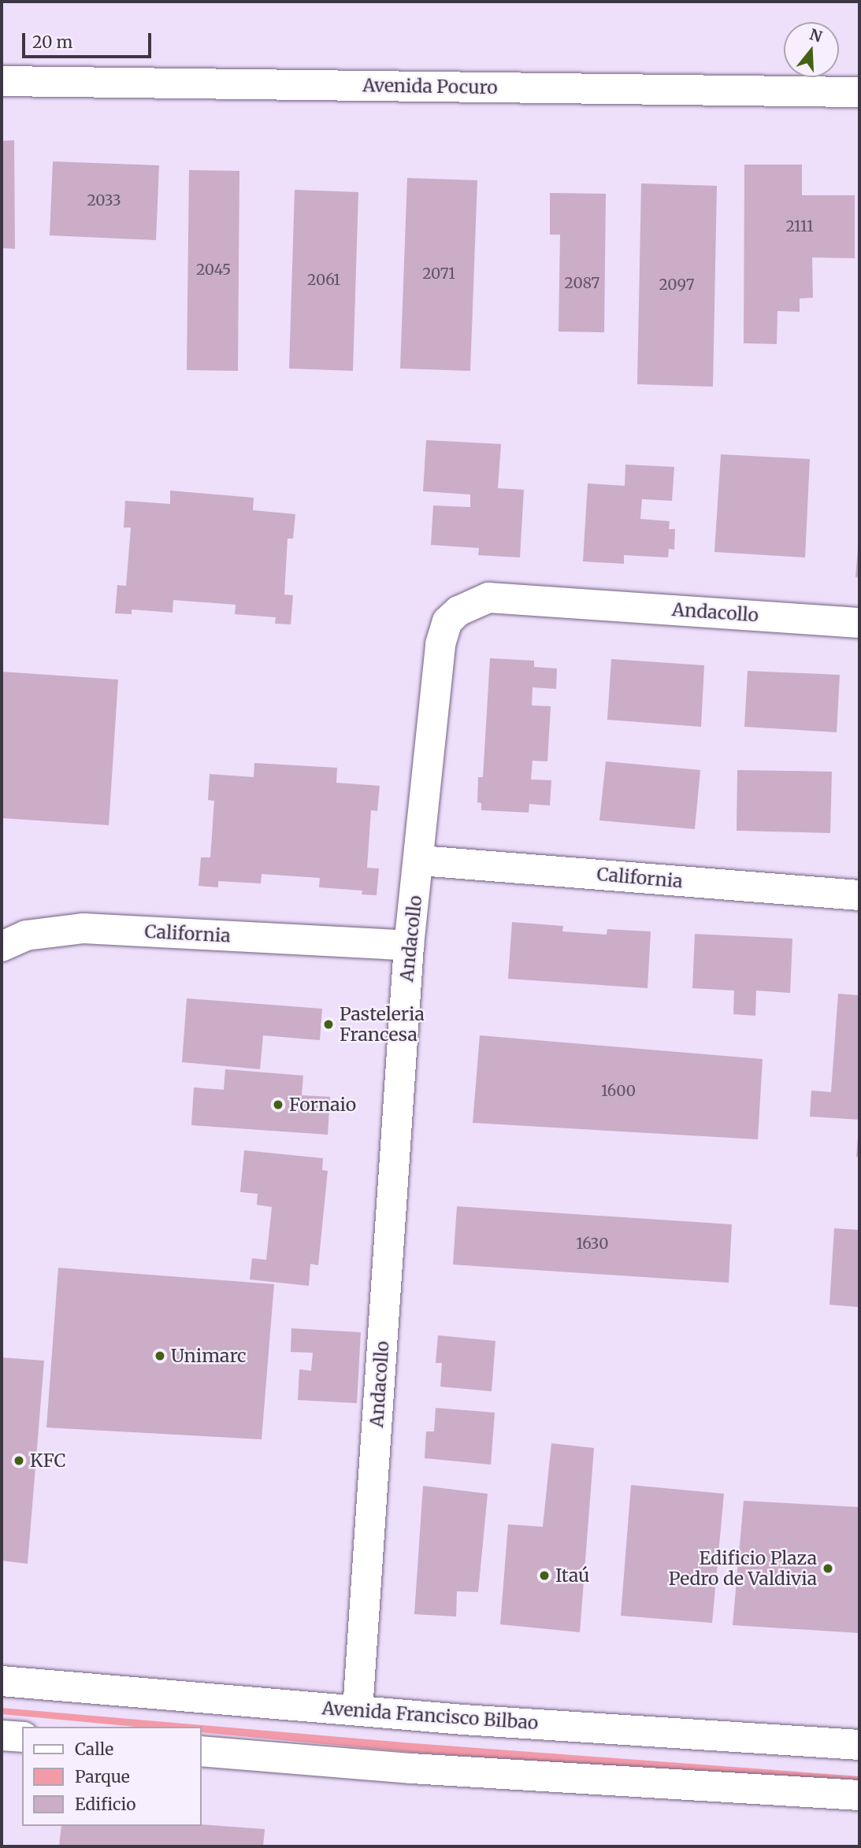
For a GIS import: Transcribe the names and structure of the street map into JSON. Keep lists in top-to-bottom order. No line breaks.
{"streets":{"main road":["Avenida Pocuro","Andacollo","California","Avenida Francisco Bilbao"]},"crossings":[["Andacollo","California"],["Andacollo","Avenida Francisco Bilbao"]],"places":["Pasteleria Francesa","Fornaio","Unimarc","KFC","Edificio Plaza Pedro de Valdivia","Itaú"],"house_numbers":["2033","2111","2045","2071","2061","2087","2097","1600","1630"],"legend":["Calle","Parque","Edificio"],"scale_bar":"20 m","north":"top"}
